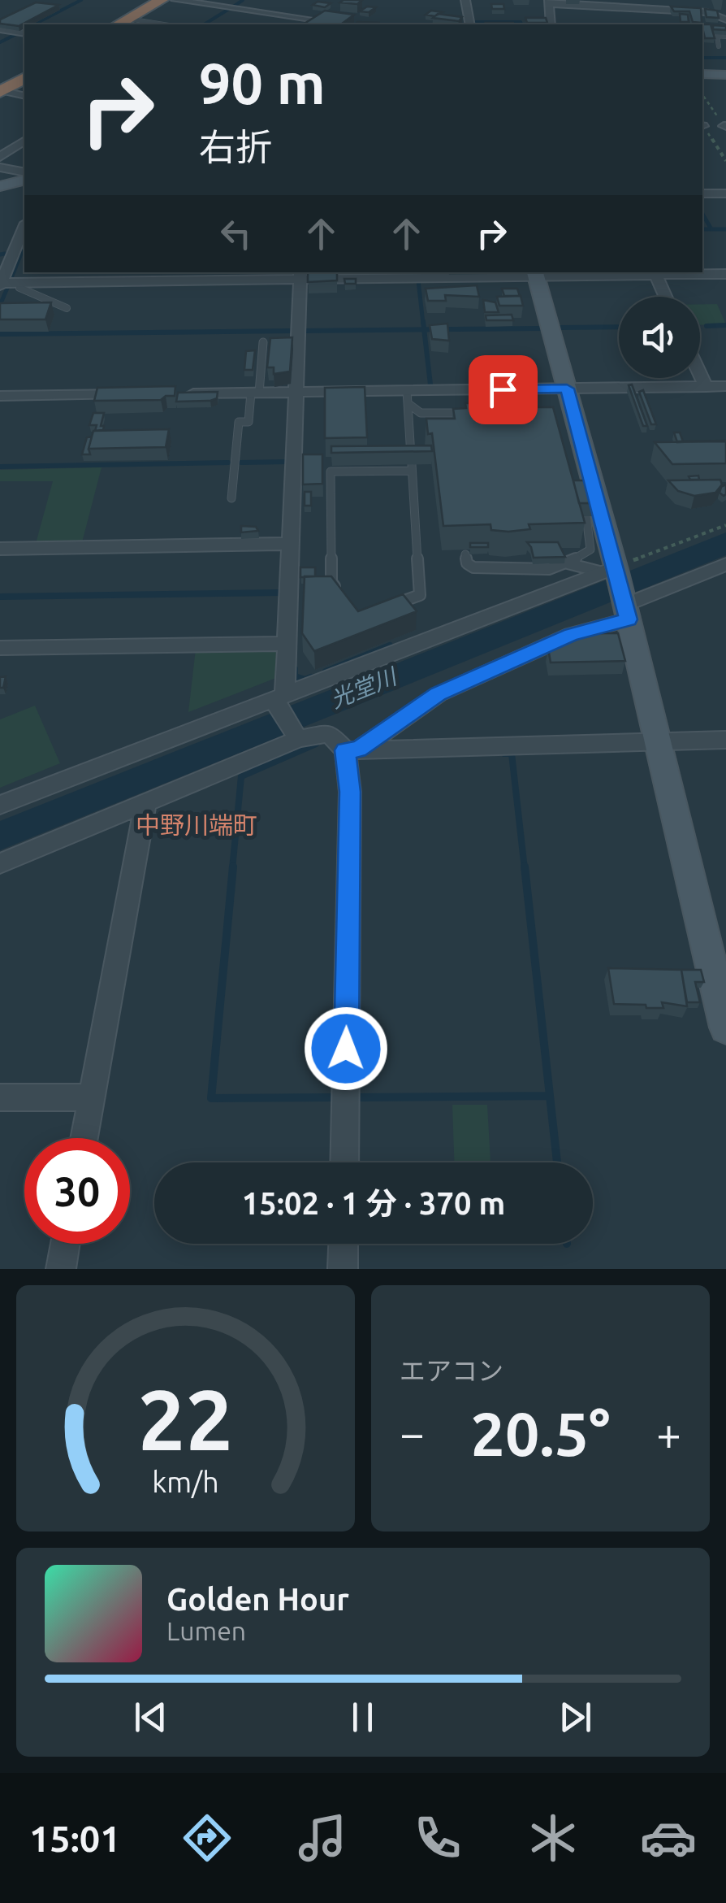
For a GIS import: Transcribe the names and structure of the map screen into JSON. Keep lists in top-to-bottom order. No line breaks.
{"districts":["中野川端町"],"water":["光堂川"],"page":{"turn":["90 m","右折"],"limit":"30","trip":"15:02 · 1 分 · 370 m","tile":"エアコン","heat":["−","20.5°","+"],"song":["Golden Hour","Lumen"],"tabs":"15:01","gauge":["22","km/h"]}}
